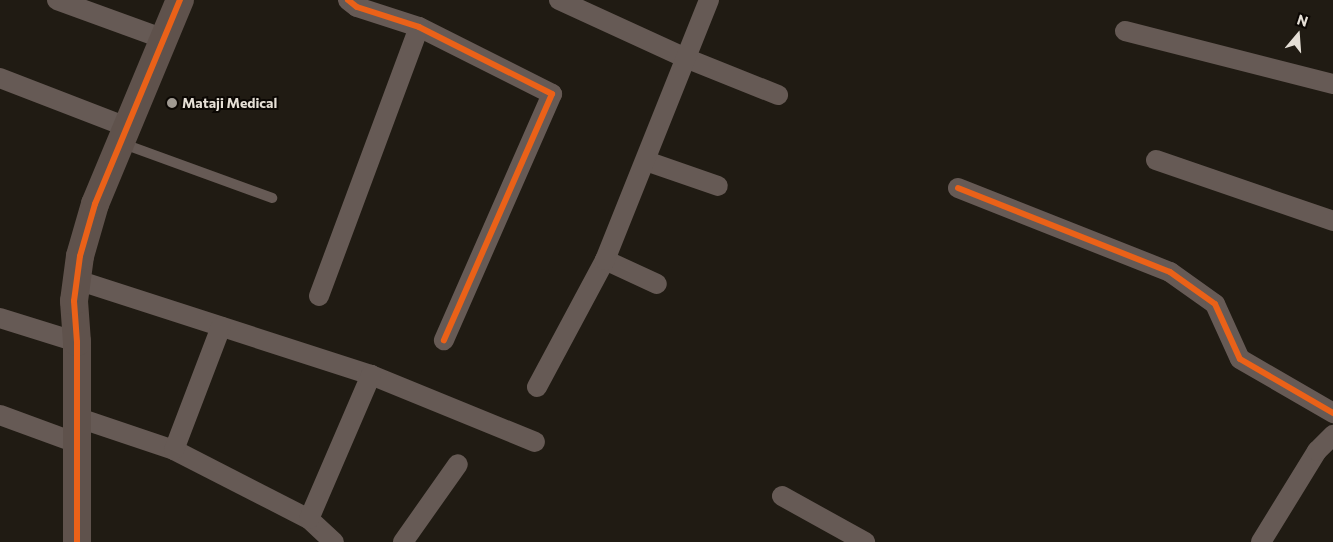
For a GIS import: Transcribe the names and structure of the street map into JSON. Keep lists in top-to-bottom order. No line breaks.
{"places":["Mataji Medical"],"north":"top"}
